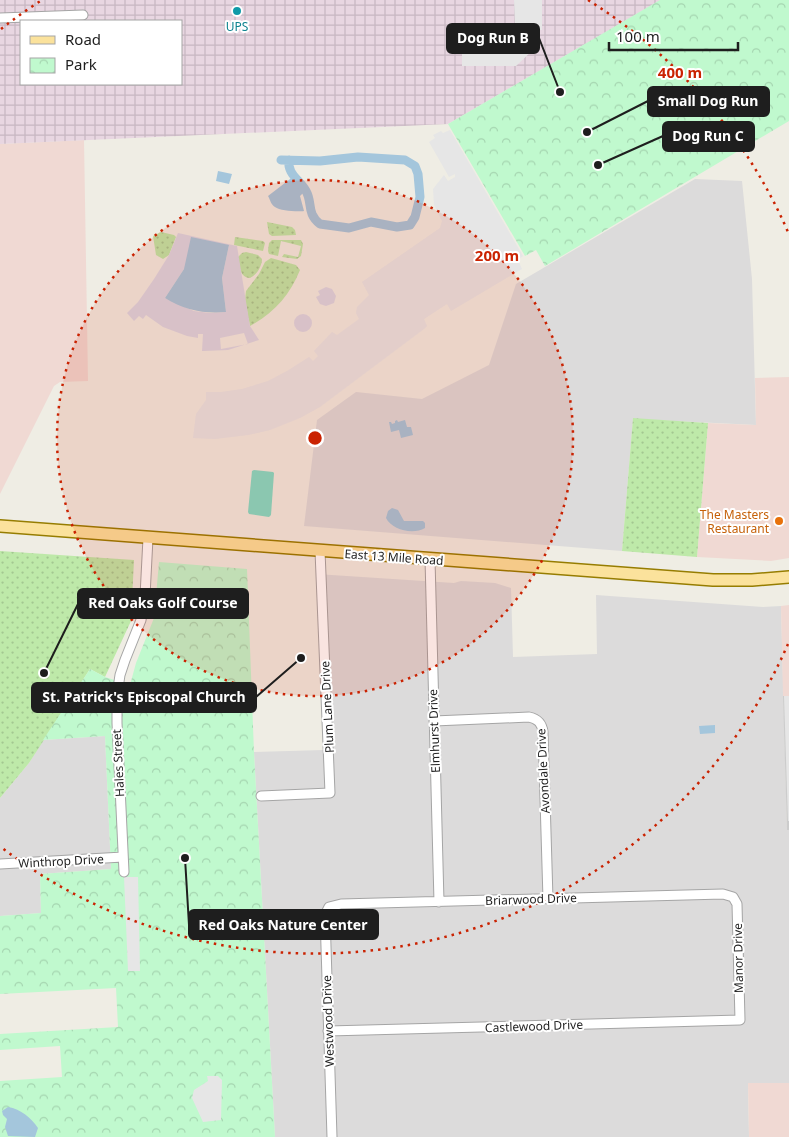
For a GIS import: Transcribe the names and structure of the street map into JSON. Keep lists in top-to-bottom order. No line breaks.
{"streets":{"main road":["East 13 Mile Road"],"street":["Plum Lane Drive","Elmhurst Drive","Hales Street","Avondale Drive","Winthrop Drive","Briarwood Drive","Manor Drive","Westwood Drive","Castlewood Drive"]},"crossings":[["East 13 Mile Road","Plum Lane Drive"],["East 13 Mile Road","Elmhurst Drive"],["East 13 Mile Road","Hales Street"],["Elmhurst Drive","Avondale Drive"],["Elmhurst Drive","Briarwood Drive"],["Hales Street","Winthrop Drive"],["Avondale Drive","Briarwood Drive"],["Briarwood Drive","Manor Drive"],["Briarwood Drive","Westwood Drive"],["Manor Drive","Castlewood Drive"],["Westwood Drive","Castlewood Drive"]],"places":["UPS","Dog Run B","Small Dog Run","Dog Run C","The Masters Restaurant","St. Patrick's Episcopal Church","Red Oaks Golf Course","Red Oaks Nature Center"],"legend":["Road","Park"],"scale_bar":"100 m","rings":["400 m","200 m"]}
